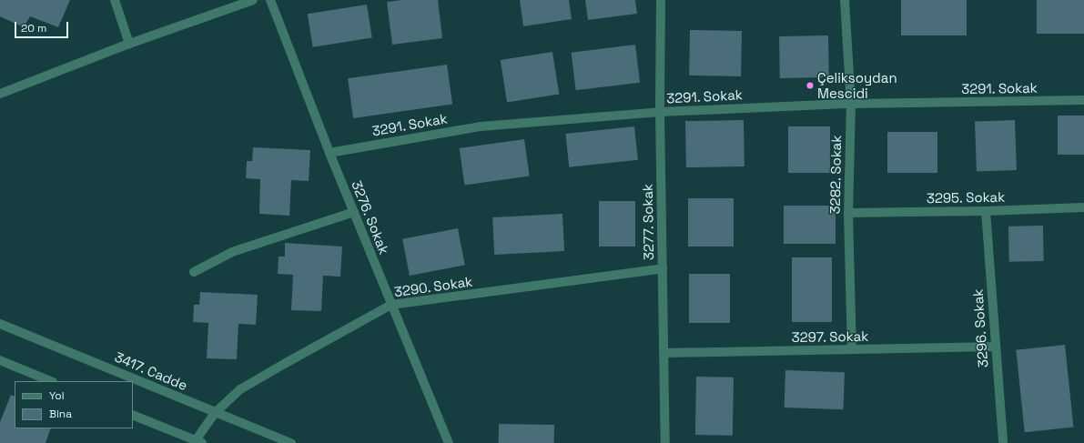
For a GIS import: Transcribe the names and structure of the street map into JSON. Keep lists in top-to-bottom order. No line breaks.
{"streets":{"street":["3291. Sokak","3282. Sokak","3295. Sokak","3276. Sokak","3277. Sokak","3290. Sokak","3296. Sokak","3297. Sokak","3417. Cadde"]},"crossings":[["3291. Sokak","3282. Sokak"],["3291. Sokak","3276. Sokak"],["3291. Sokak","3277. Sokak"],["3282. Sokak","3295. Sokak"],["3282. Sokak","3297. Sokak"],["3295. Sokak","3296. Sokak"],["3276. Sokak","3290. Sokak"],["3277. Sokak","3290. Sokak"],["3277. Sokak","3297. Sokak"],["3290. Sokak","3417. Cadde"],["3296. Sokak","3297. Sokak"]],"places":["Çeliksoydan Mescidi"],"legend":["Yol","Bina"],"scale_bar":"20 m"}
